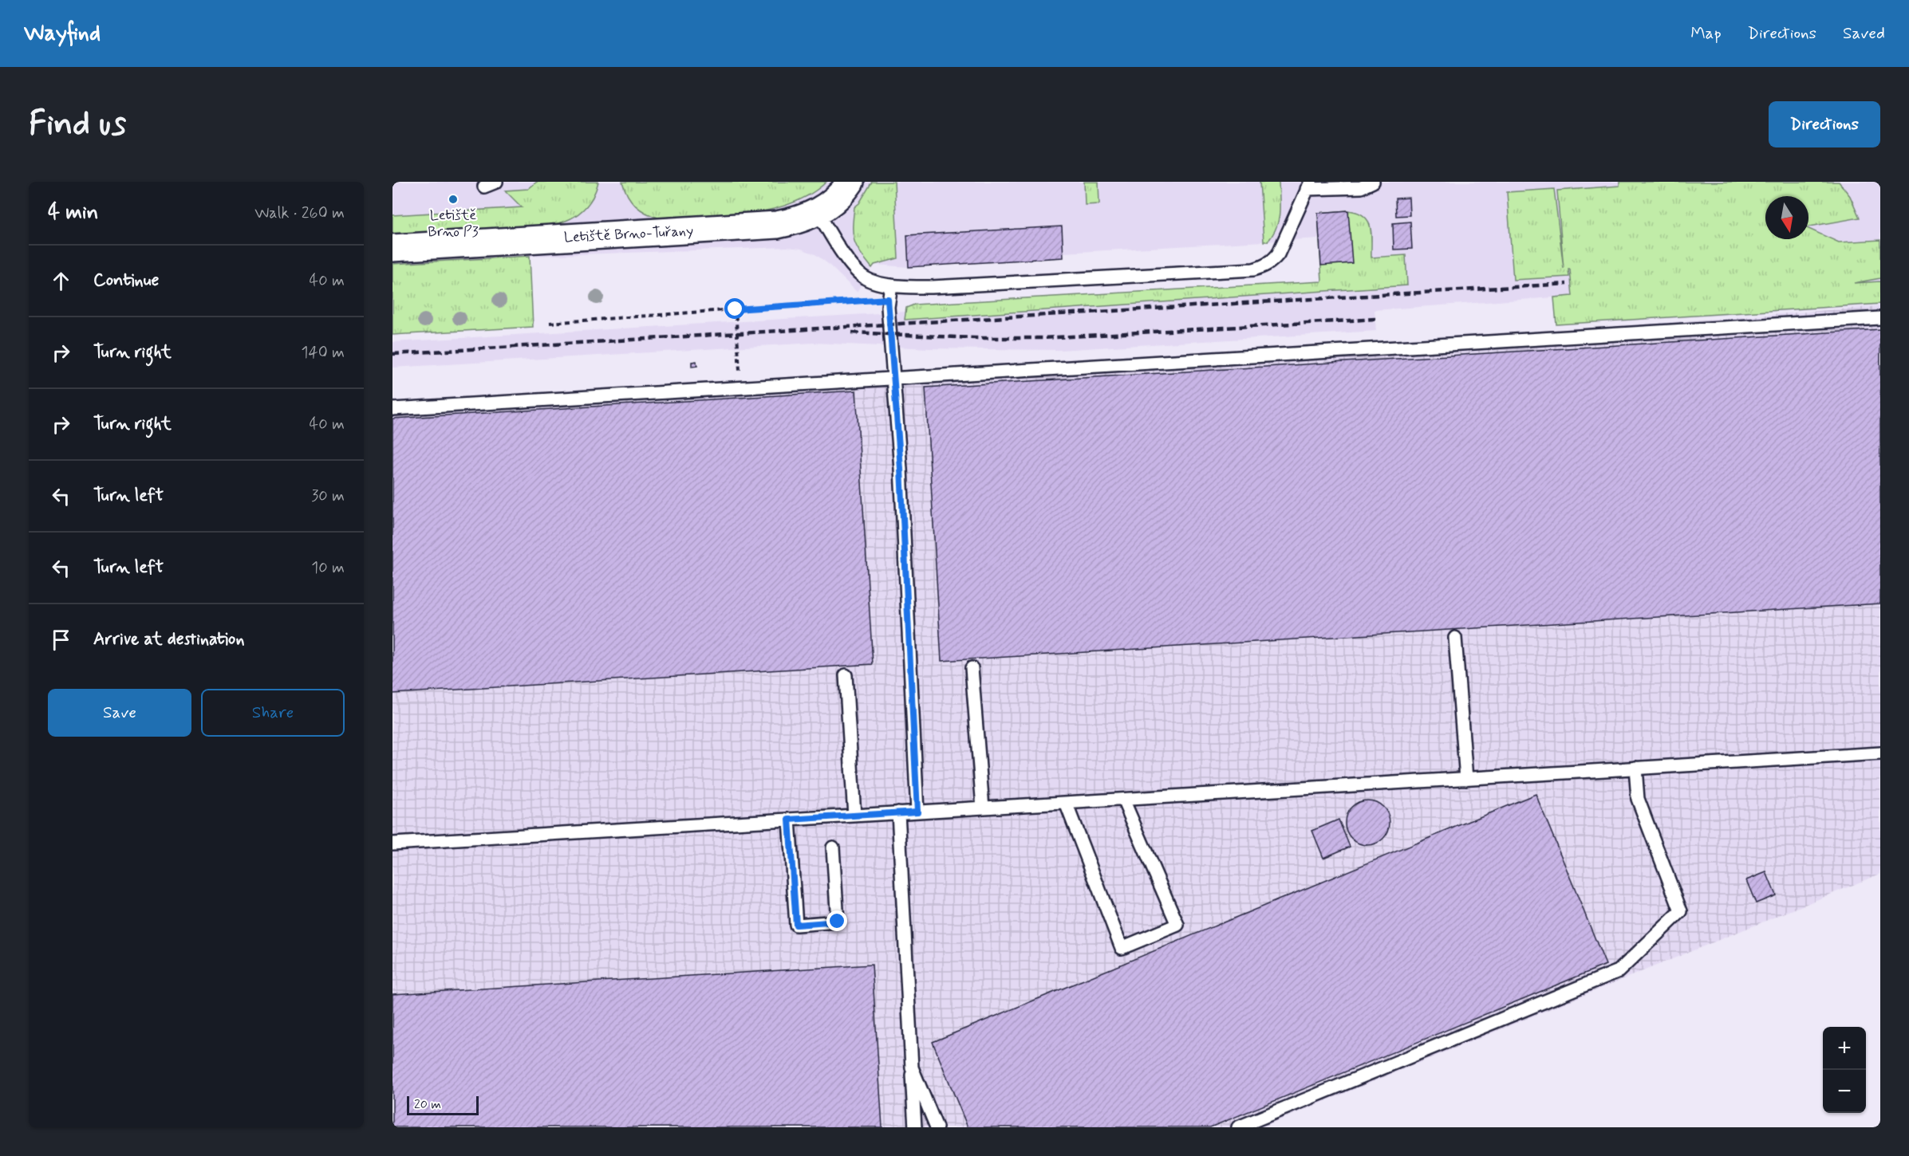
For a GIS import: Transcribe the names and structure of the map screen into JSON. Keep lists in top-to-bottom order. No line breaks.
{"streets":{"street":["Letiště Brno-Tuřany"]},"places":["Letiště Brno P3"],"scale_bar":"20 m","north":"bottom","page":{"header":"Wayfind","nav":["Map","Directions","Saved"],"buttons":["Directions",["Save","Share"]],"title":"Find us","heading":["4 min","Walk · 260 m"],"list":[["Continue","40 m"],["Turn right","140 m"],["Turn right","40 m"],["Turn left","30 m"],["Turn left","10 m"],"Arrive at destination"],"map_buttons":["+","−"],"scale":"20 m"}}
